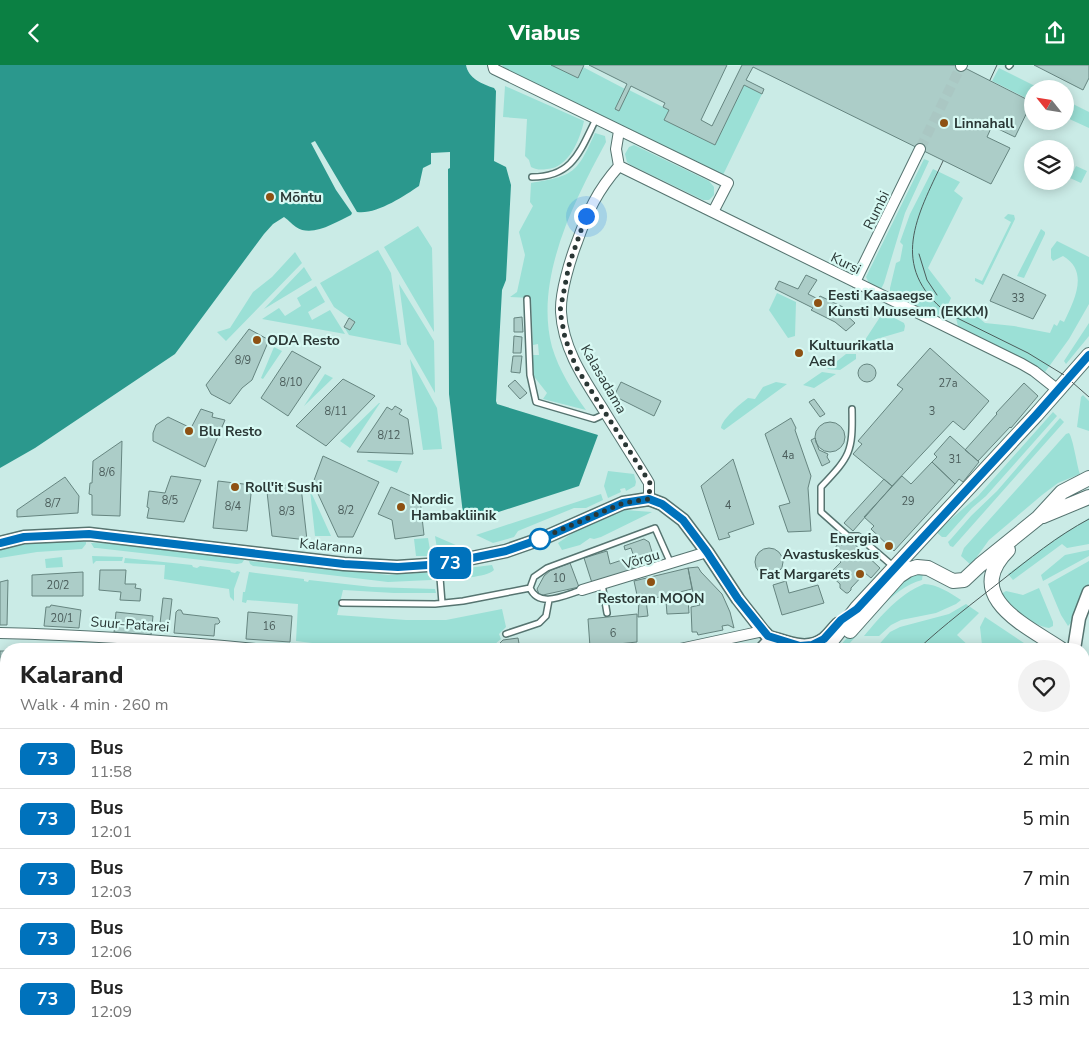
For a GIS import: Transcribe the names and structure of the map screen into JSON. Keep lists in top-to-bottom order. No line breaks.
{"streets":{"street":["Rumbi","Kursi","Kalasadama","Kalaranna","Võrgu","Suur-Patarei"]},"crossings":[["Rumbi","Kursi"],["Kursi","Kalasadama"],["Kalasadama","Kalaranna"]],"places":["Linnahall","Mõntu","Eesti Kaasaegse Kunsti Muuseum (EKKM)","ODA Resto","Kultuurikatla Aed","Blu Resto","Roll'it Sushi","Nordic Hambakliinik","Energia Avastuskeskus","Fat Margarets","Restoran MOON"],"lines":["bus line 73"],"house_numbers":["33","8/9","8/10","27a","8/11","3","8/12","4a","31","8/6","8/5","29","8/7","4","8/4","8/2","8/3","10","20/2","20/1","16","6"],"north":"top left","page":{"header":"Viabus","on_map":"73","heading":["Kalarand","Walk · 4 min · 260 m"],"list":[{"mark":"73","name":"Bus","note":"11:58","value":"2 min"},{"mark":"73","name":"Bus","note":"12:01","value":"5 min"},{"mark":"73","name":"Bus","note":"12:03","value":"7 min"},{"mark":"73","name":"Bus","note":"12:06","value":"10 min"},{"mark":"73","name":"Bus","note":"12:09","value":"13 min"}]}}
